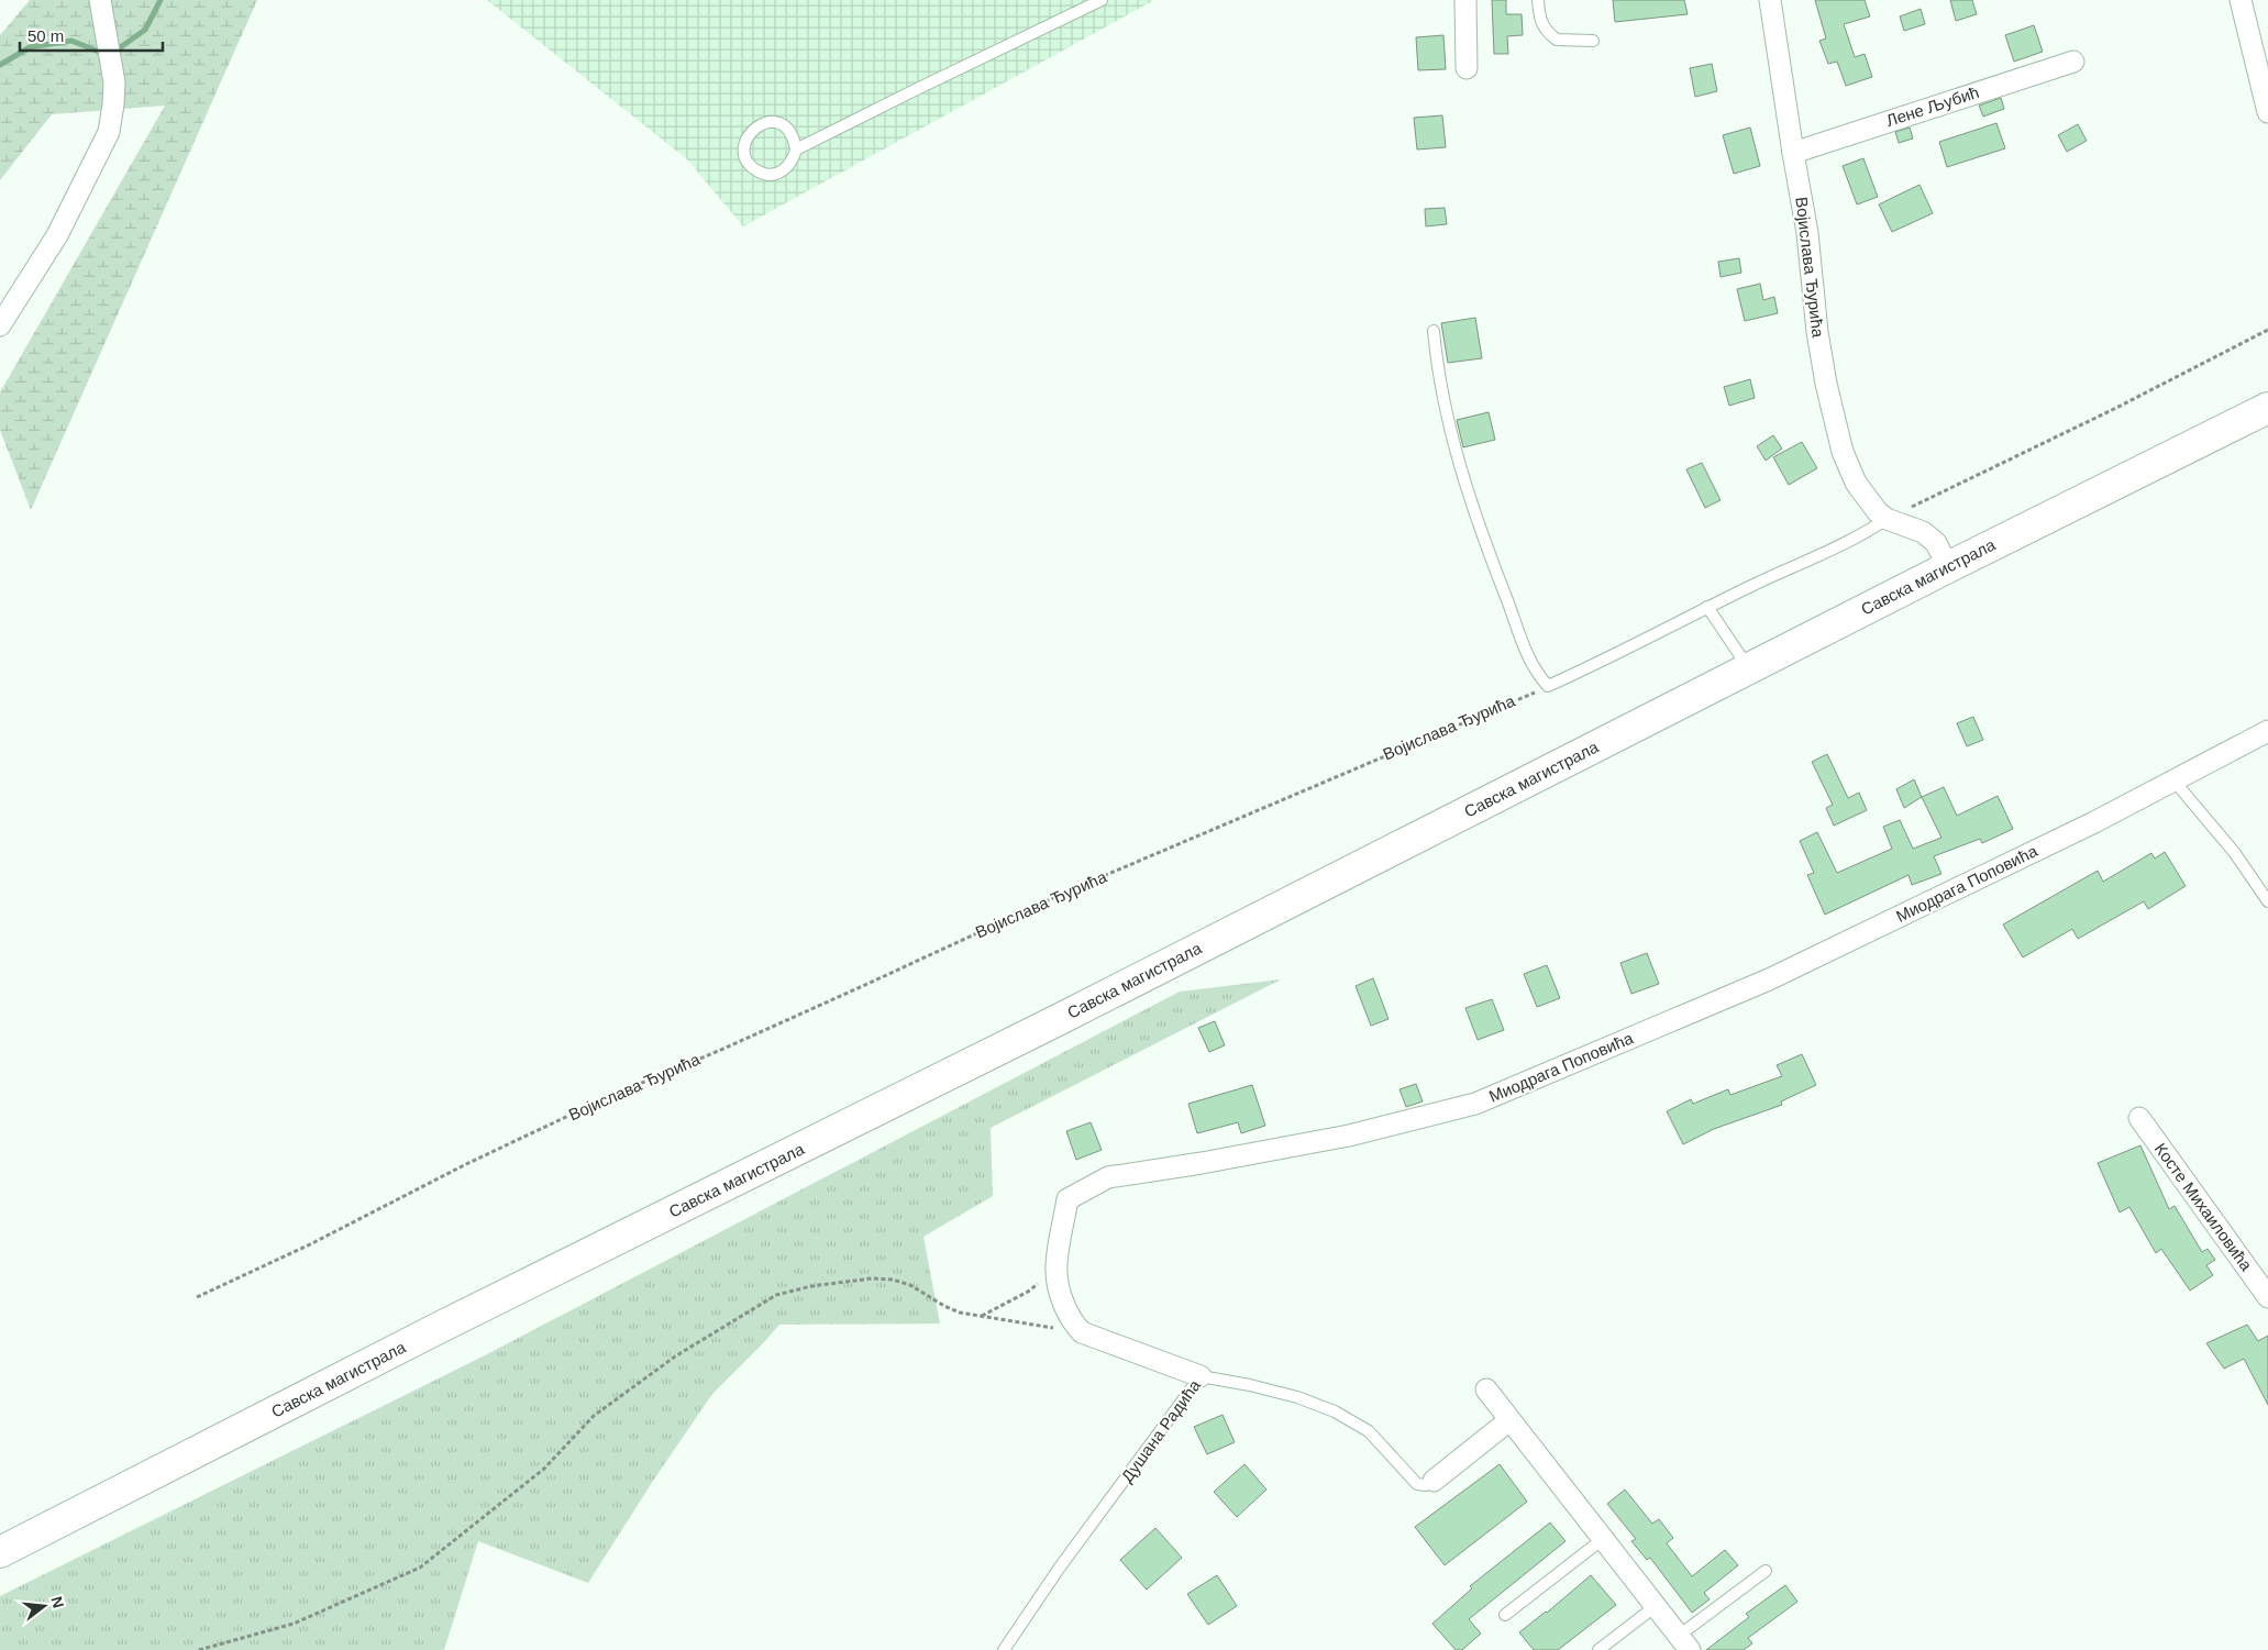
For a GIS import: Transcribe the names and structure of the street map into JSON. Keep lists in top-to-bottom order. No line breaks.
{"streets":{"main road":["Савска магистрала"],"street":["Лене Љубић","Војислава Ђурића","Миодрага Поповића","Косте Михаиловића","Душана Радића"]},"crossings":[["Лене Љубић","Војислава Ђурића"],["Војислава Ђурића","Савска магистрала"]],"scale_bar":"50 m","north":"right"}
